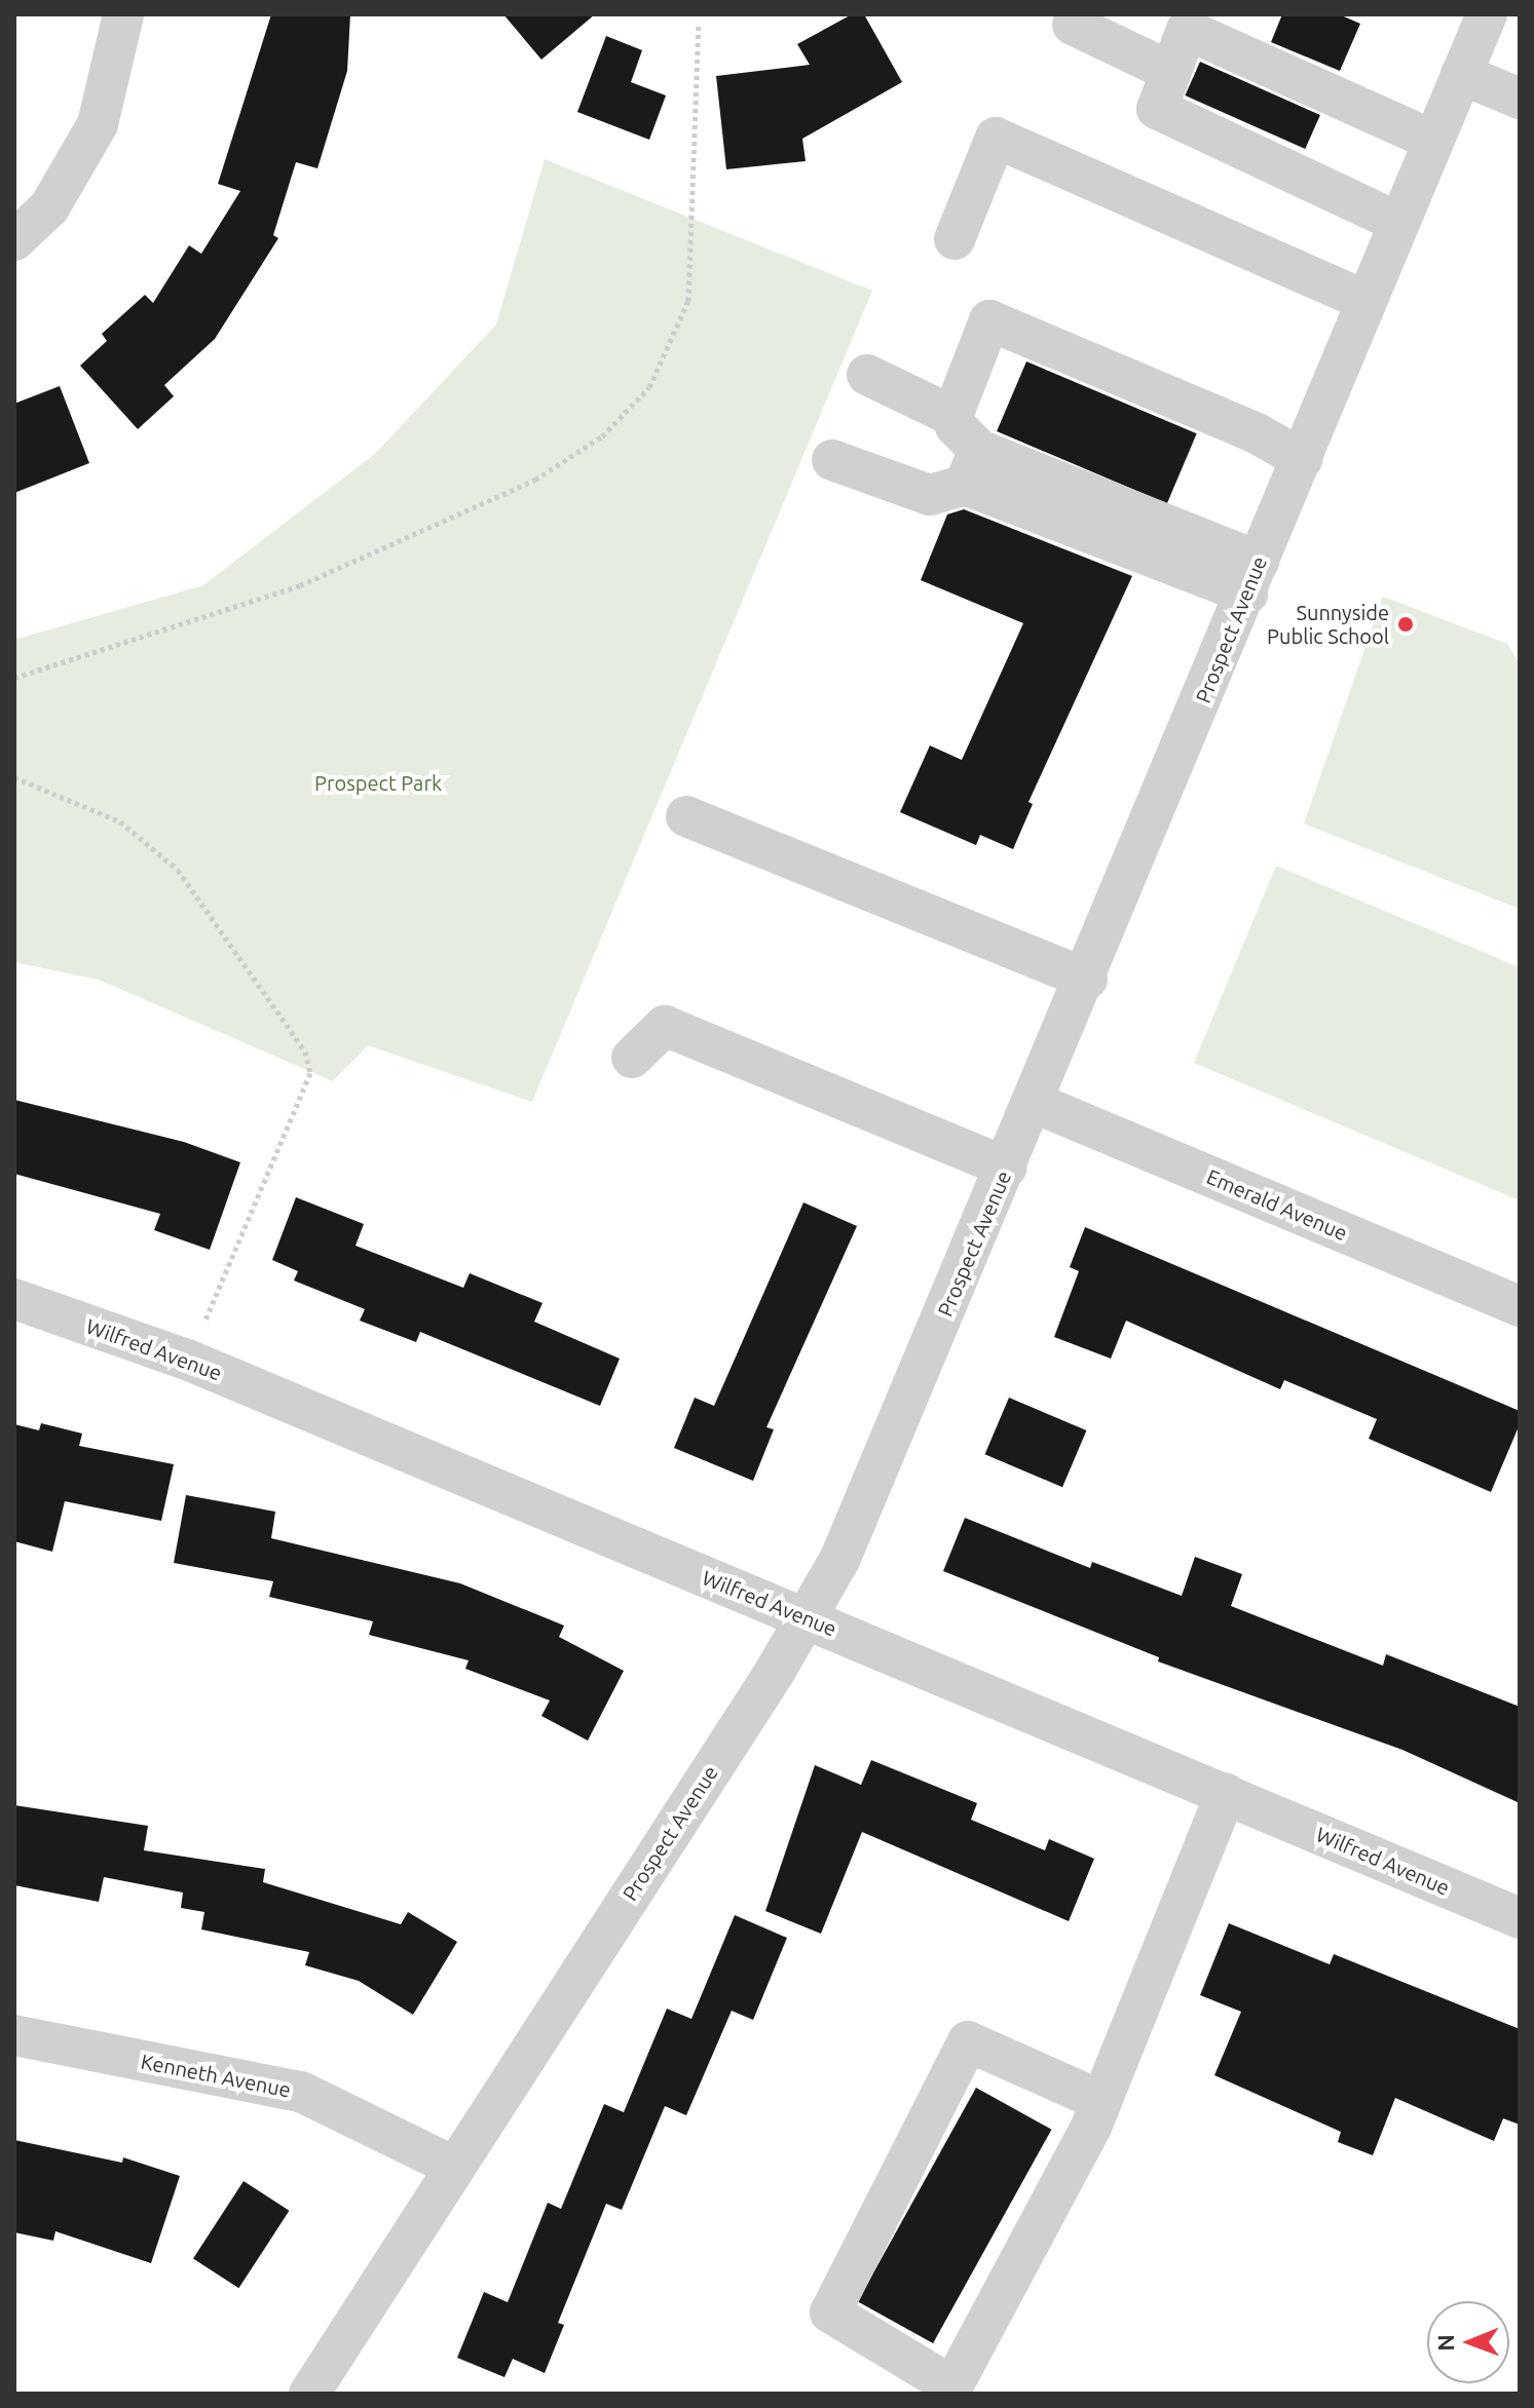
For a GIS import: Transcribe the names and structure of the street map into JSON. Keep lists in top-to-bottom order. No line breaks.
{"streets":{"street":["Prospect Avenue","Emerald Avenue","Wilfred Avenue","Kenneth Avenue"]},"crossings":[["Prospect Avenue","Emerald Avenue"],["Prospect Avenue","Wilfred Avenue"],["Prospect Avenue","Kenneth Avenue"]],"parks":["Prospect Park"],"places":["Sunnyside Public School"],"north":"left"}
